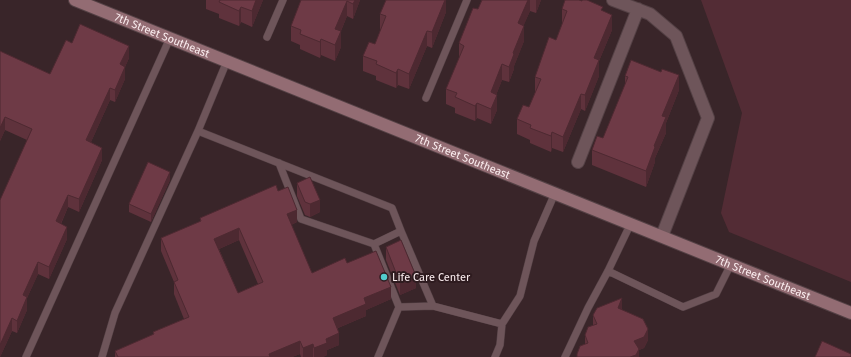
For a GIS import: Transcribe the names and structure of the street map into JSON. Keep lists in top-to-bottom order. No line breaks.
{"streets":{"street":["7th Street Southeast"]},"places":["Life Care Center"]}
